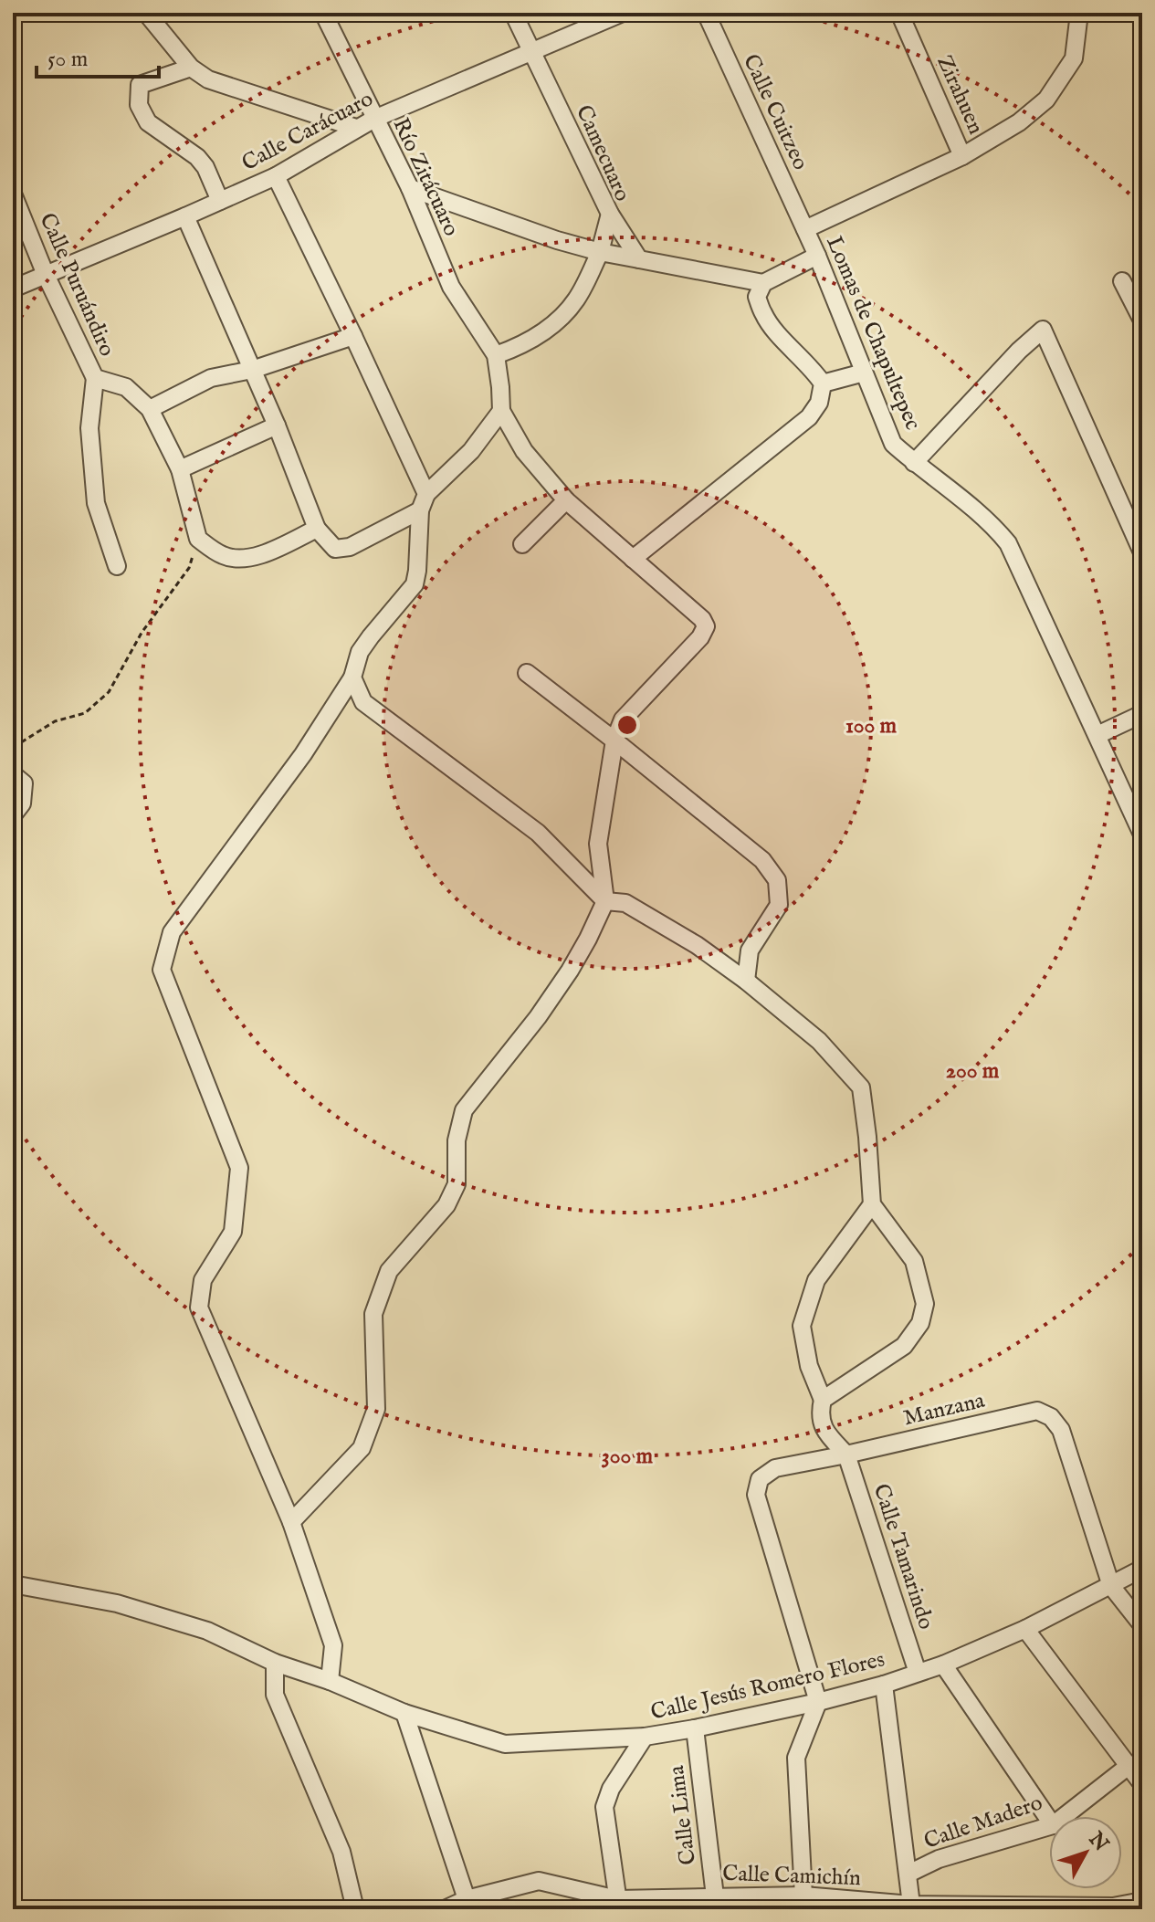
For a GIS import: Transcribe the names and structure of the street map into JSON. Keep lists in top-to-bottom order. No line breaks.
{"streets":{"street":["Zirahuen","Calle Cuitzeo","Calle Carácuaro","Camecuaro","Río Zitácuaro","Calle Puruándiro","Lomas de Chapultepec","Manzana","Calle Tamarindo","Calle Jesús Romero Flores","Calle Lima","Calle Madero","Calle Camichín"]},"crossings":[["Calle Cuitzeo","Lomas de Chapultepec"],["Calle Carácuaro","Camecuaro"],["Calle Carácuaro","Río Zitácuaro"],["Calle Carácuaro","Calle Puruándiro"],["Camecuaro","Río Zitácuaro"],["Manzana","Calle Tamarindo"],["Manzana","Calle Jesús Romero Flores"],["Calle Tamarindo","Calle Jesús Romero Flores"],["Calle Jesús Romero Flores","Calle Lima"],["Calle Lima","Calle Camichín"]],"scale_bar":"50 m","north":"top right","rings":["100 m","200 m","300 m"]}
